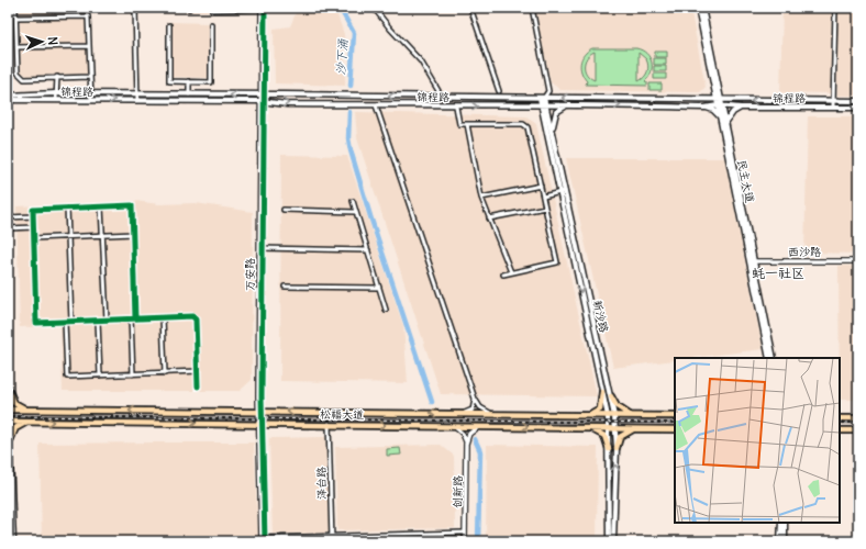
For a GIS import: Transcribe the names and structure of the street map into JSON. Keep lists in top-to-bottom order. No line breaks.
{"streets":{"main road":["锦程路","民主大道","新沙路","松福大道"],"street":["西沙路","万安路","泽台路","创新路"]},"crossings":[["锦程路","民主大道"],["锦程路","万安路"],["锦程路","新沙路"],["民主大道","西沙路"],["万安路","松福大道"],["新沙路","松福大道"],["松福大道","泽台路"]],"districts":["蚝一社区"],"water":["沙下涌"],"north":"right"}
